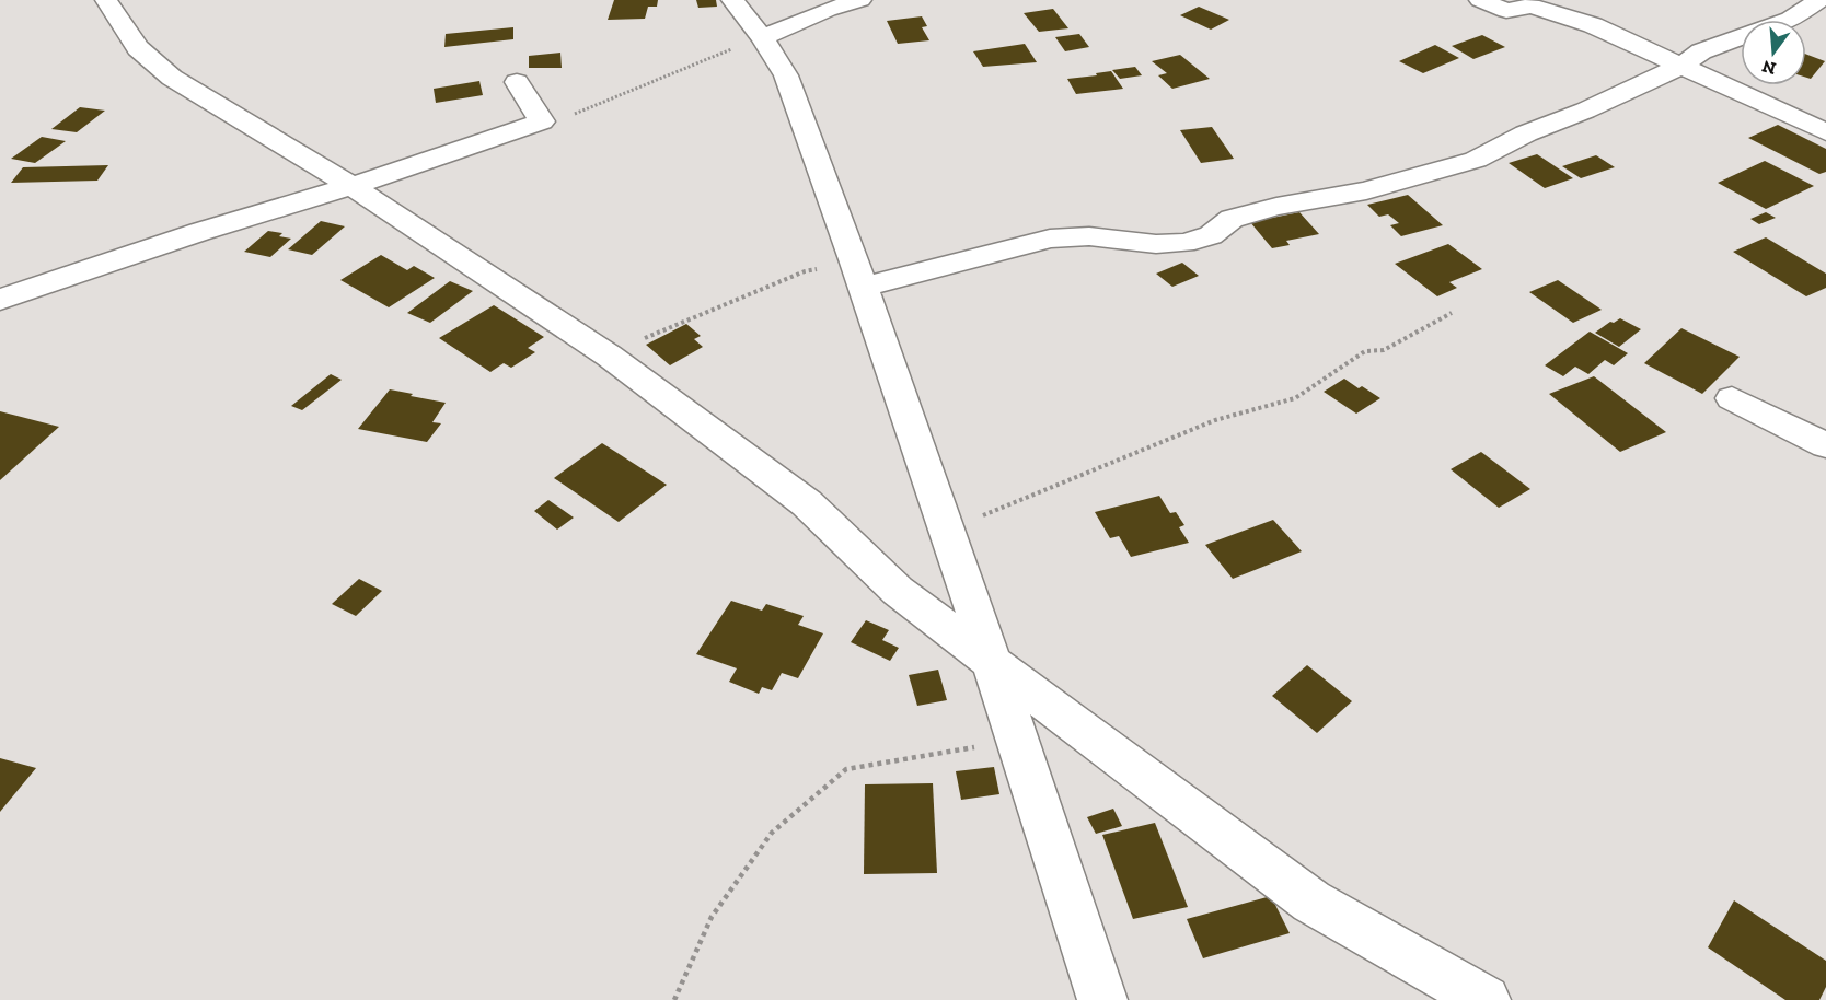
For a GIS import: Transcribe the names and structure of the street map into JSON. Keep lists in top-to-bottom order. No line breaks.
{"north":"bottom"}
